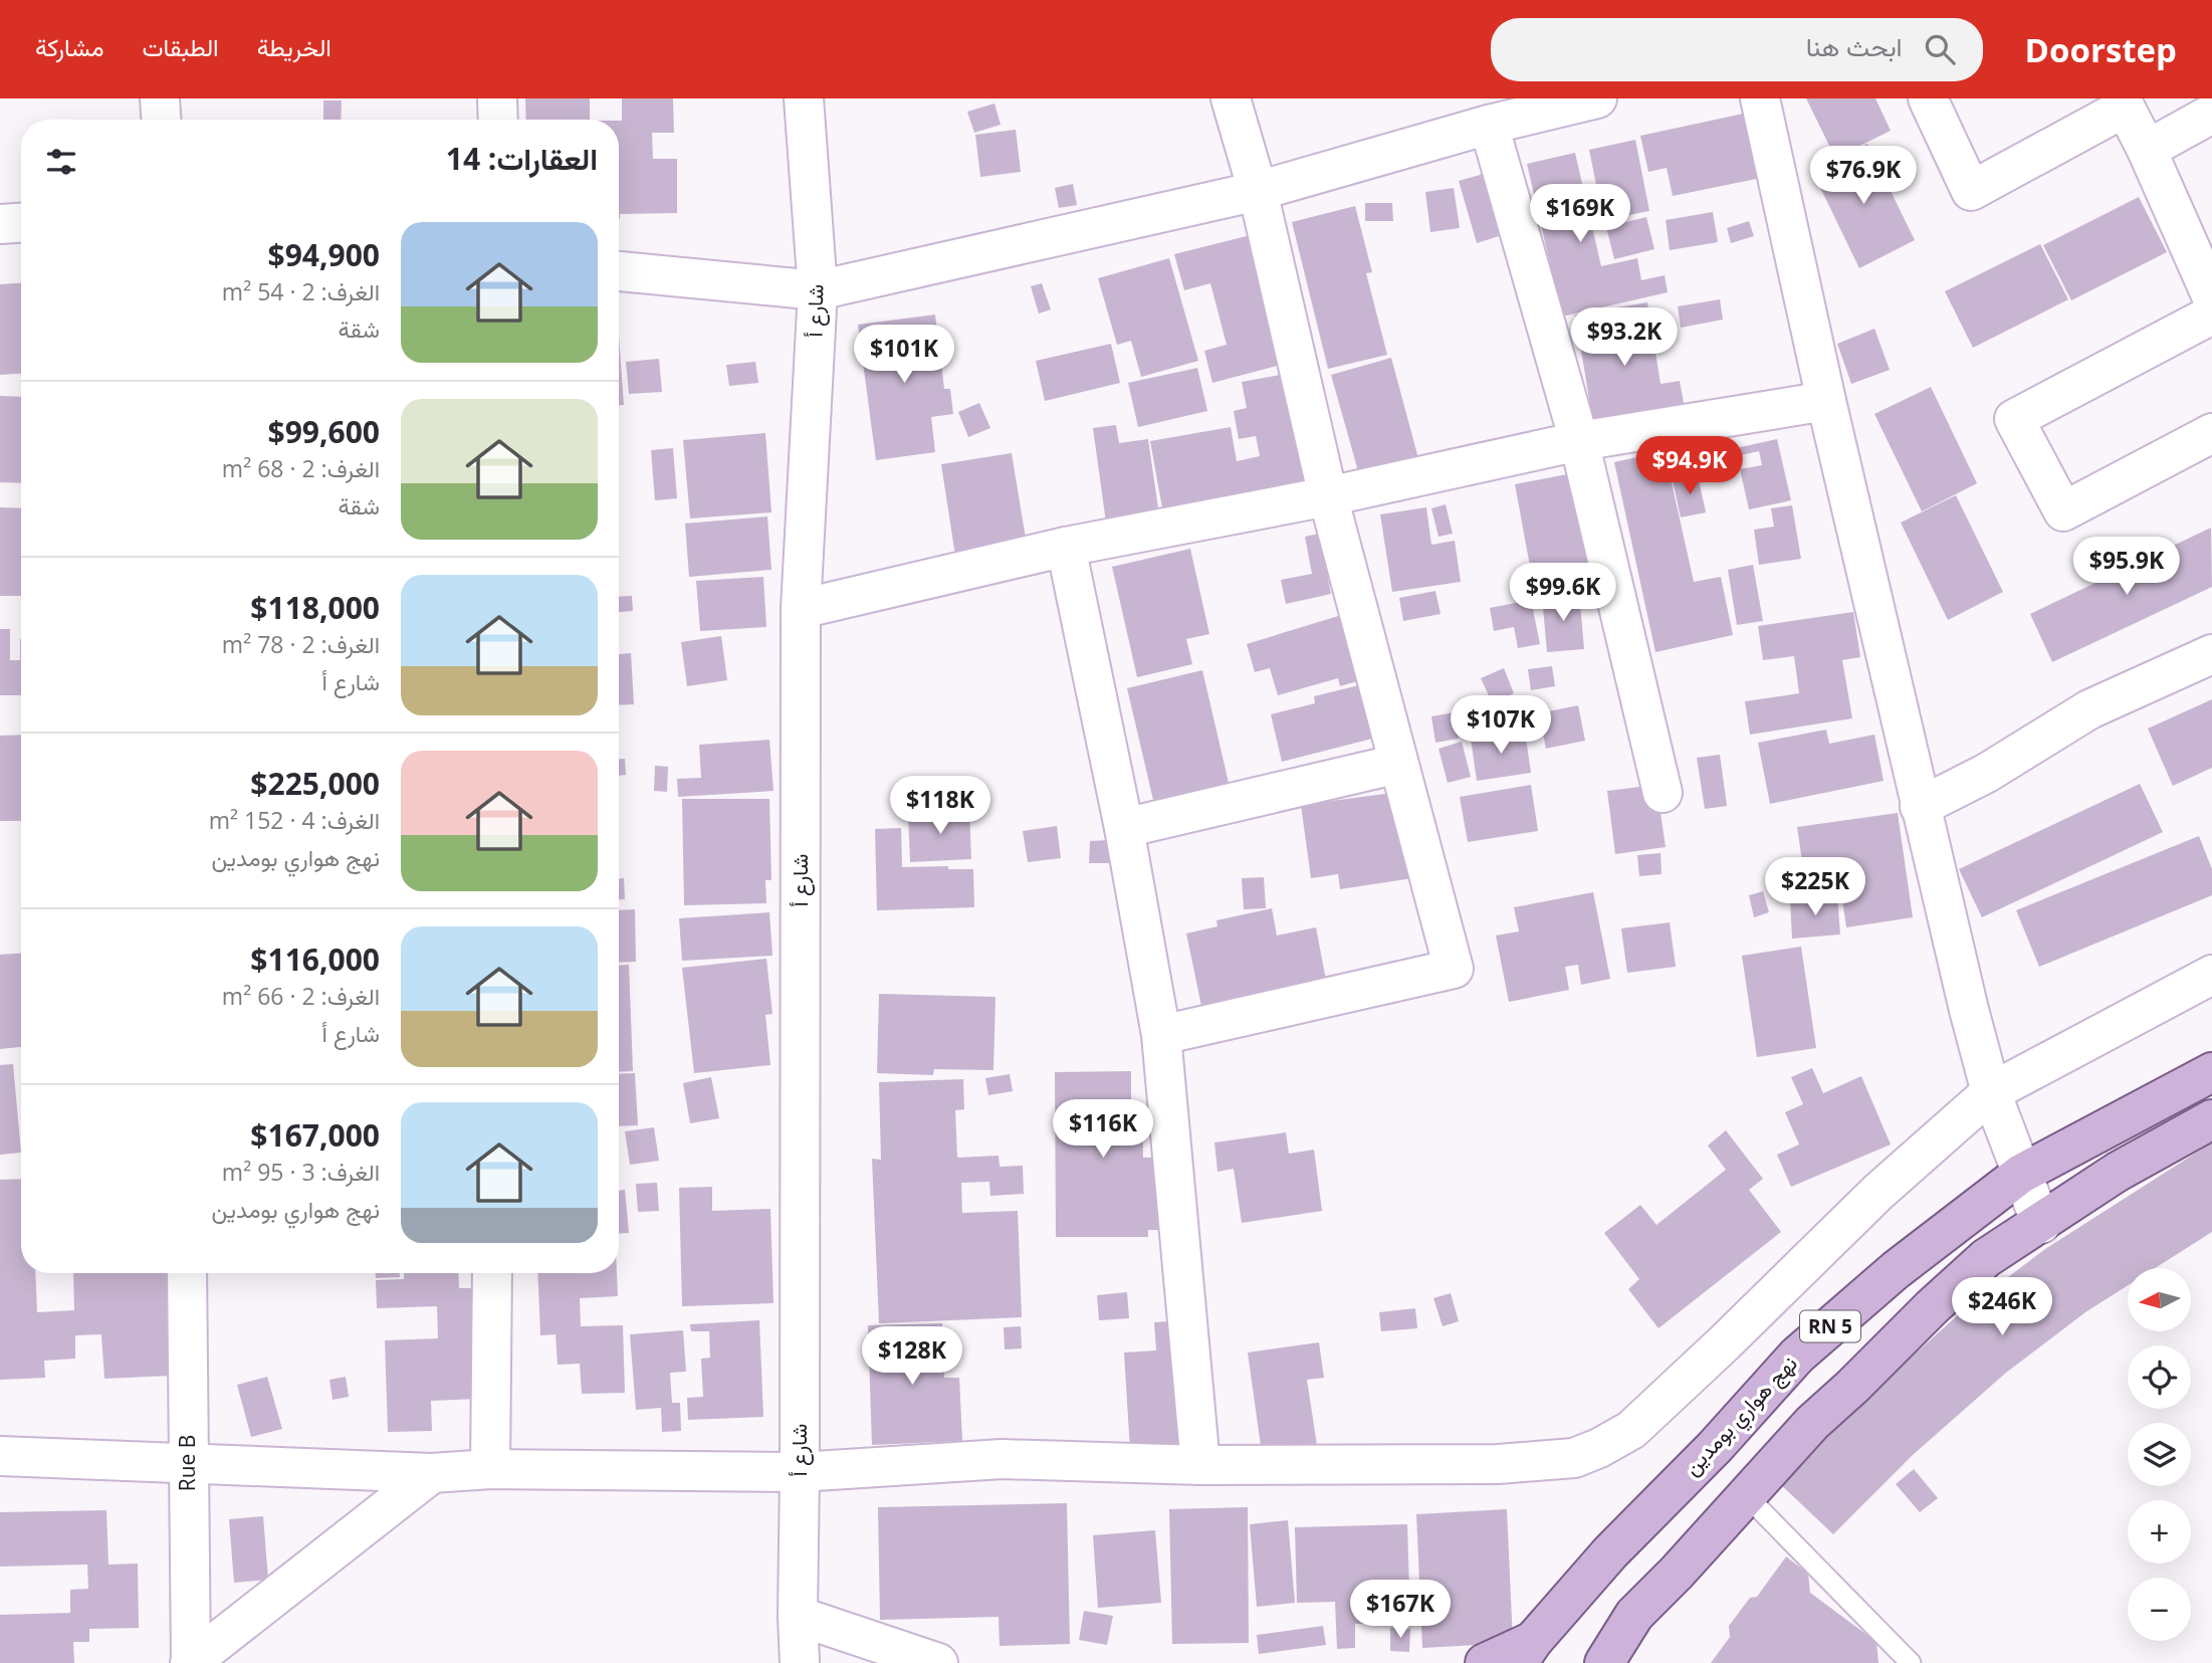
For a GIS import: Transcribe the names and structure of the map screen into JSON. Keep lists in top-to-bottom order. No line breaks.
{"streets":{"main road":["RN 5","نهج هواري بومدين"],"street":["شارع أ","Rue B"]},"north":"left","page":{"header":"Doorstep","search":"ابحث هنا","nav":["الخريطة","الطبقات","مشاركة"],"heading":"العقارات: 14","price":["$76.9K","$169K","$93.2K","$101K","$94.9K","$95.9K","$99.6K","$107K","$118K","$225K","$116K","$246K","$128K","$167K"],"list":[{"name":"$94,900","note":"الغرف: 2 · 54 m² · شقة"},{"name":"$99,600","note":"الغرف: 2 · 68 m² · شقة"},{"name":"$118,000","note":"الغرف: 2 · 78 m² · شارع أ"},{"name":"$225,000","note":"الغرف: 4 · 152 m² · نهج هواري بومدين"},{"name":"$116,000","note":"الغرف: 2 · 66 m² · شارع أ"},{"name":"$167,000","note":"الغرف: 3 · 95 m² · نهج هواري بومدين"}],"map_buttons":["+","−"]}}
